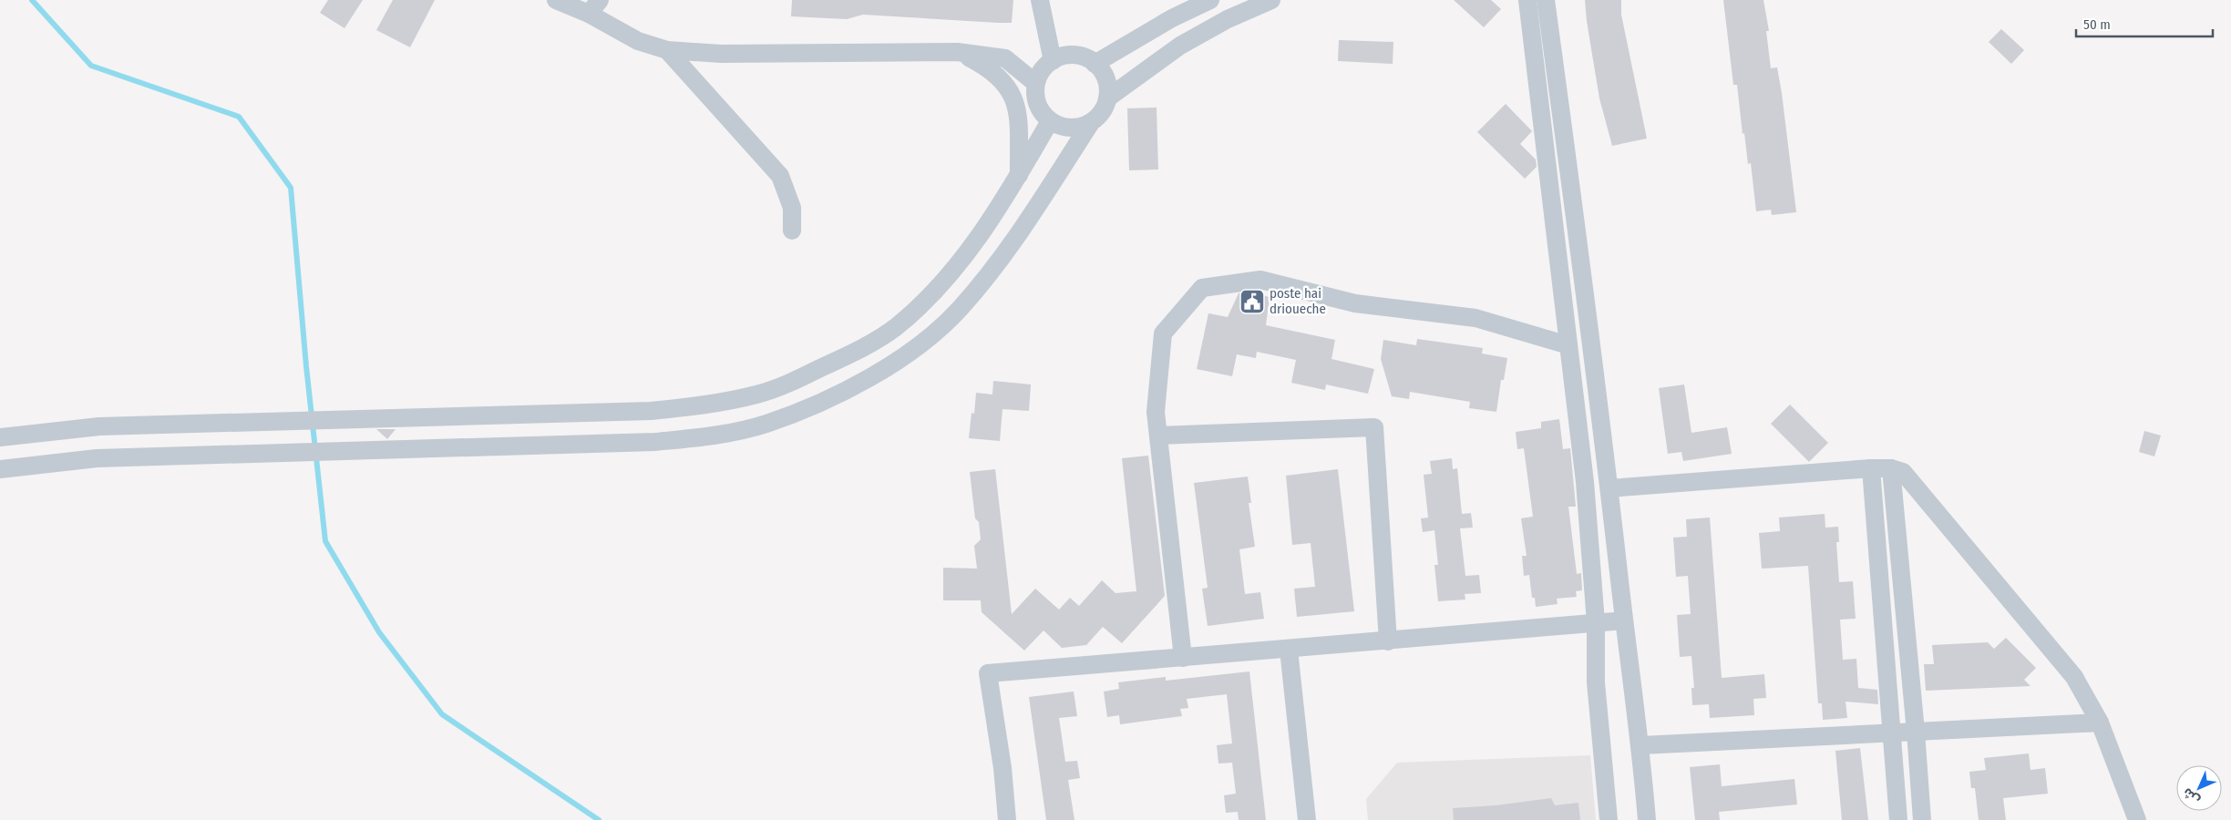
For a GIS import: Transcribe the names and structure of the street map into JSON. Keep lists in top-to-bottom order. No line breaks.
{"places":{"public building":["poste hai drioueche"]},"scale_bar":"50 m","north":"bottom left"}
